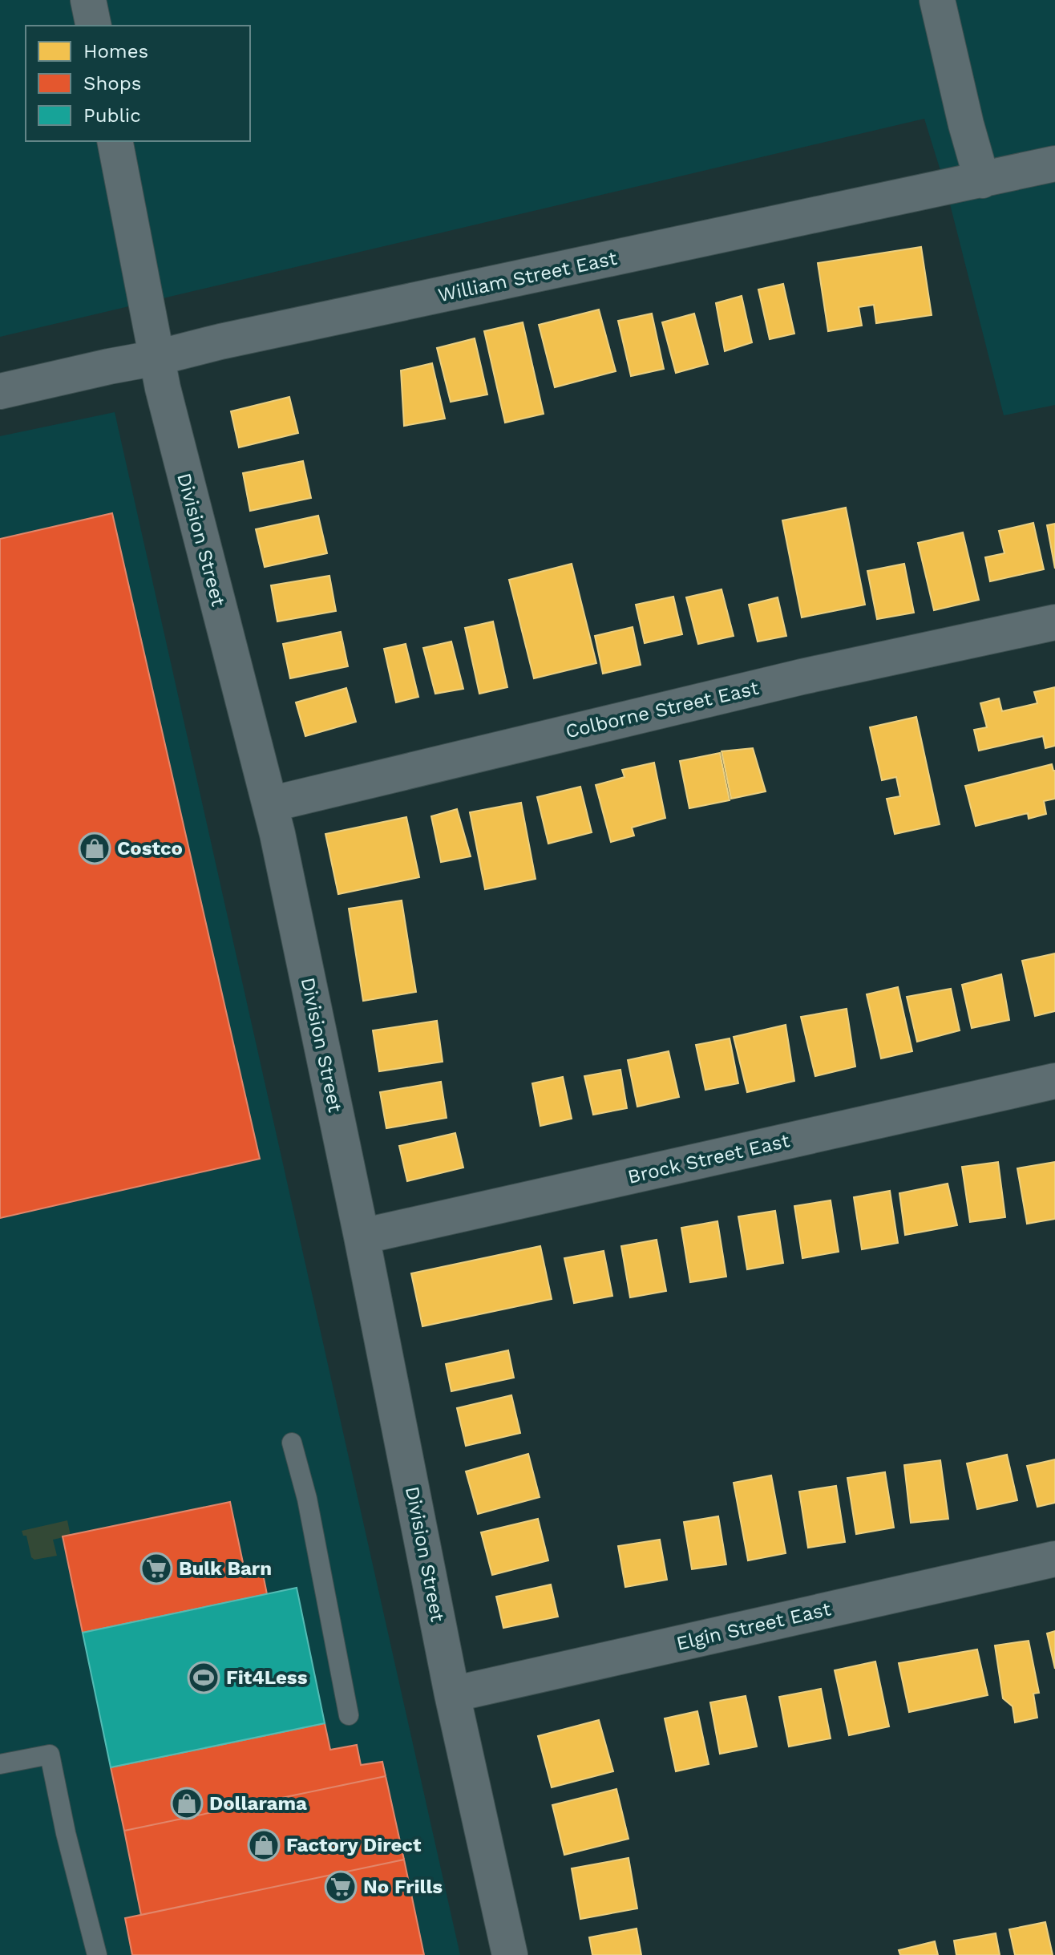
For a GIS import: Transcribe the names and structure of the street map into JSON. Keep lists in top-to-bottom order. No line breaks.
{"streets":{"street":["William Street East","Division Street","Colborne Street East","Brock Street East","Elgin Street East"]},"crossings":[["William Street East","Division Street"],["Division Street","Colborne Street East"],["Division Street","Brock Street East"],["Division Street","Elgin Street East"]],"places":{"shop":["Costco","Dollarama","Factory Direct"],"supermarket":["Bulk Barn","No Frills"],"sports":["Fit4Less"]},"legend":["Homes","Shops","Public"]}
